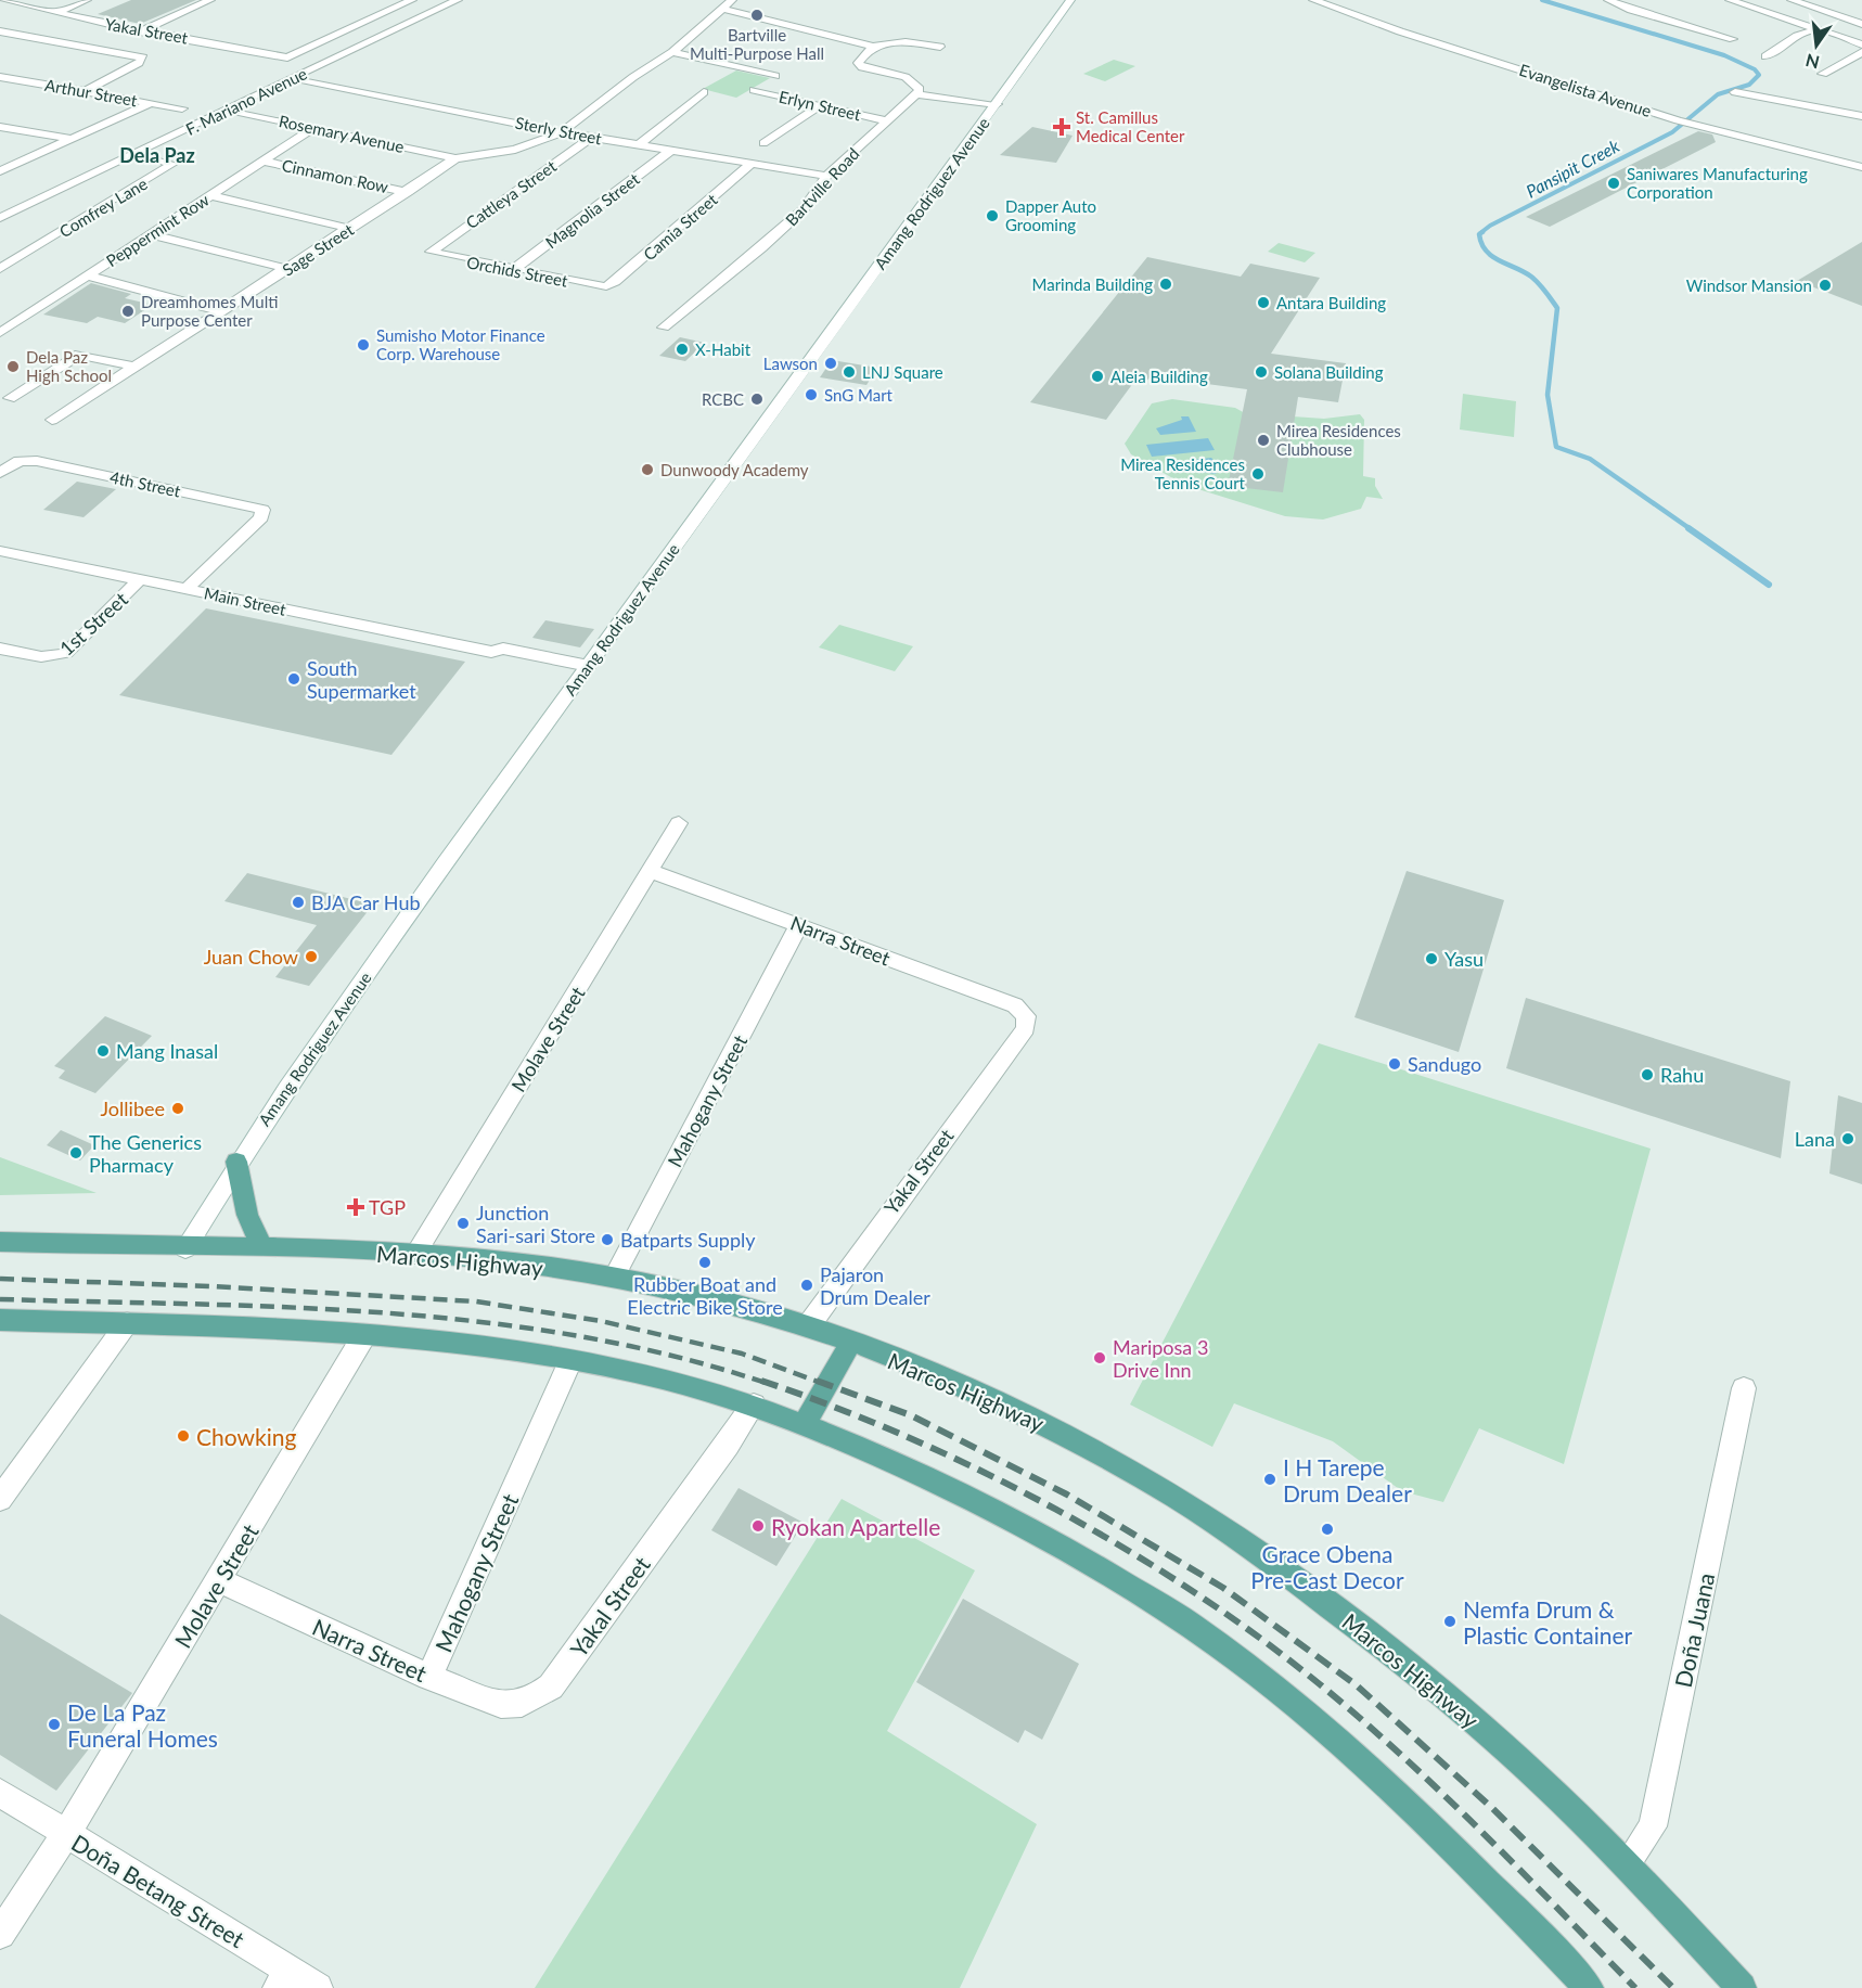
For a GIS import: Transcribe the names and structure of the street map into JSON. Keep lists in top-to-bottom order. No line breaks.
{"streets":{"main road":["Marcos Highway"],"street":["Yakal Street","Evangelista Avenue","Arthur Street","F. Mariano Avenue","Erlyn Street","Sterly Street","Rosemary Avenue","Cinnamon Row","Bartville Road","Amang Rodriguez Avenue","Cattleya Street","Comfrey Lane","Magnolia Street","Camia Street","Peppermint Row","Sage Street","Orchids Street","4th Street","Main Street","1st Street","Narra Street","Molave Street","Mahogany Street","Doña Juana","Doña Betang Street"]},"crossings":[["Yakal Street","Narra Street"],["Yakal Street","Marcos Highway"],["F. Mariano Avenue","Sterly Street"],["F. Mariano Avenue","Rosemary Avenue"],["F. Mariano Avenue","Comfrey Lane"],["Erlyn Street","Bartville Road"],["Sterly Street","Bartville Road"],["Sterly Street","Cattleya Street"],["Sterly Street","Magnolia Street"],["Sterly Street","Camia Street"],["Sterly Street","Sage Street"],["Rosemary Avenue","Peppermint Row"],["Rosemary Avenue","Sage Street"],["Cinnamon Row","Peppermint Row"],["Cinnamon Row","Sage Street"],["Amang Rodriguez Avenue","Main Street"],["Amang Rodriguez Avenue","Marcos Highway"],["Cattleya Street","Orchids Street"],["Magnolia Street","Orchids Street"],["Camia Street","Orchids Street"],["4th Street","Main Street"],["Main Street","1st Street"],["Narra Street","Molave Street"],["Narra Street","Mahogany Street"],["Molave Street","Marcos Highway"],["Molave Street","Doña Betang Street"],["Mahogany Street","Marcos Highway"],["Marcos Highway","Doña Juana"]],"districts":["Dela Paz"],"water":["Pansipit Creek"],"places":{"other":["Bartville Multi-Purpose Hall","Saniwares Manufacturing Corporation","Dapper Auto Grooming","Marinda Building","Windsor Mansion","Antara Building","Dreamhomes Multi Purpose Center","Sumisho Motor Finance Corp. Warehouse","X-Habit","Lawson","Dela Paz High School","LNJ Square","Solana Building","Aleia Building","SnG Mart","RCBC","Mirea Residences Clubhouse","Dunwoody Academy","Mirea Residences Tennis Court","South Supermarket","BJA Car Hub","Juan Chow","Yasu","Mang Inasal","Sandugo","Rahu","Jollibee","Lana","The Generics Pharmacy","Junction Sari-sari Store","Batparts Supply","Rubber Boat and Electric Bike Store","Pajaron Drum Dealer","Mariposa 3 Drive Inn","Chowking","I H Tarepe Drum Dealer","Ryokan Apartelle","Grace Obena Pre-Cast Decor","Nemfa Drum & Plastic Container","De La Paz Funeral Homes"],"health":["St. Camillus Medical Center","TGP"]},"north":"bottom"}
